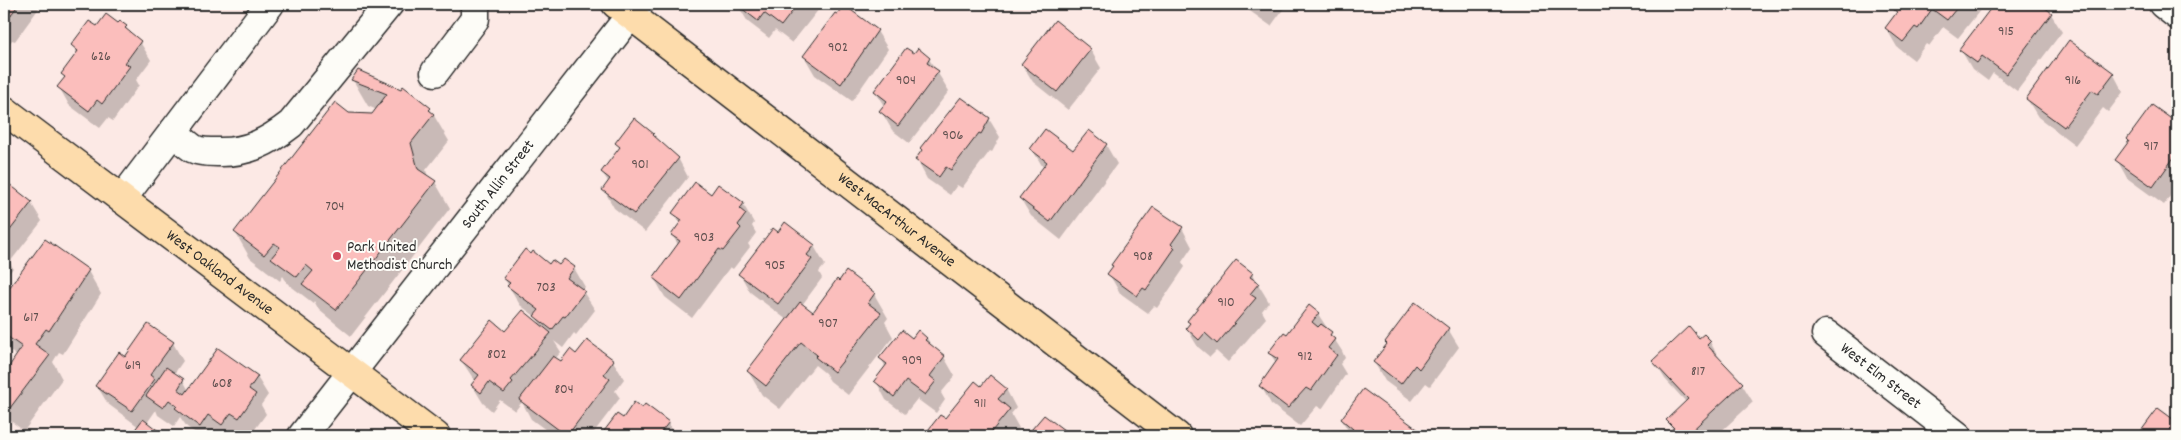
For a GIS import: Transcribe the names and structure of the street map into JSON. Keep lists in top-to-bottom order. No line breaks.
{"streets":{"main road":["West MacArthur Avenue","West Oakland Avenue"],"street":["South Allin Street","West Elm Street"]},"crossings":[["South Allin Street","West MacArthur Avenue"],["South Allin Street","West Oakland Avenue"]],"places":["Park United Methodist Church"],"house_numbers":["915","902","626","904","916","906","917","901","704","903","908","905","703","910","617","907","802","912","909","619","817","608","804","911"]}
